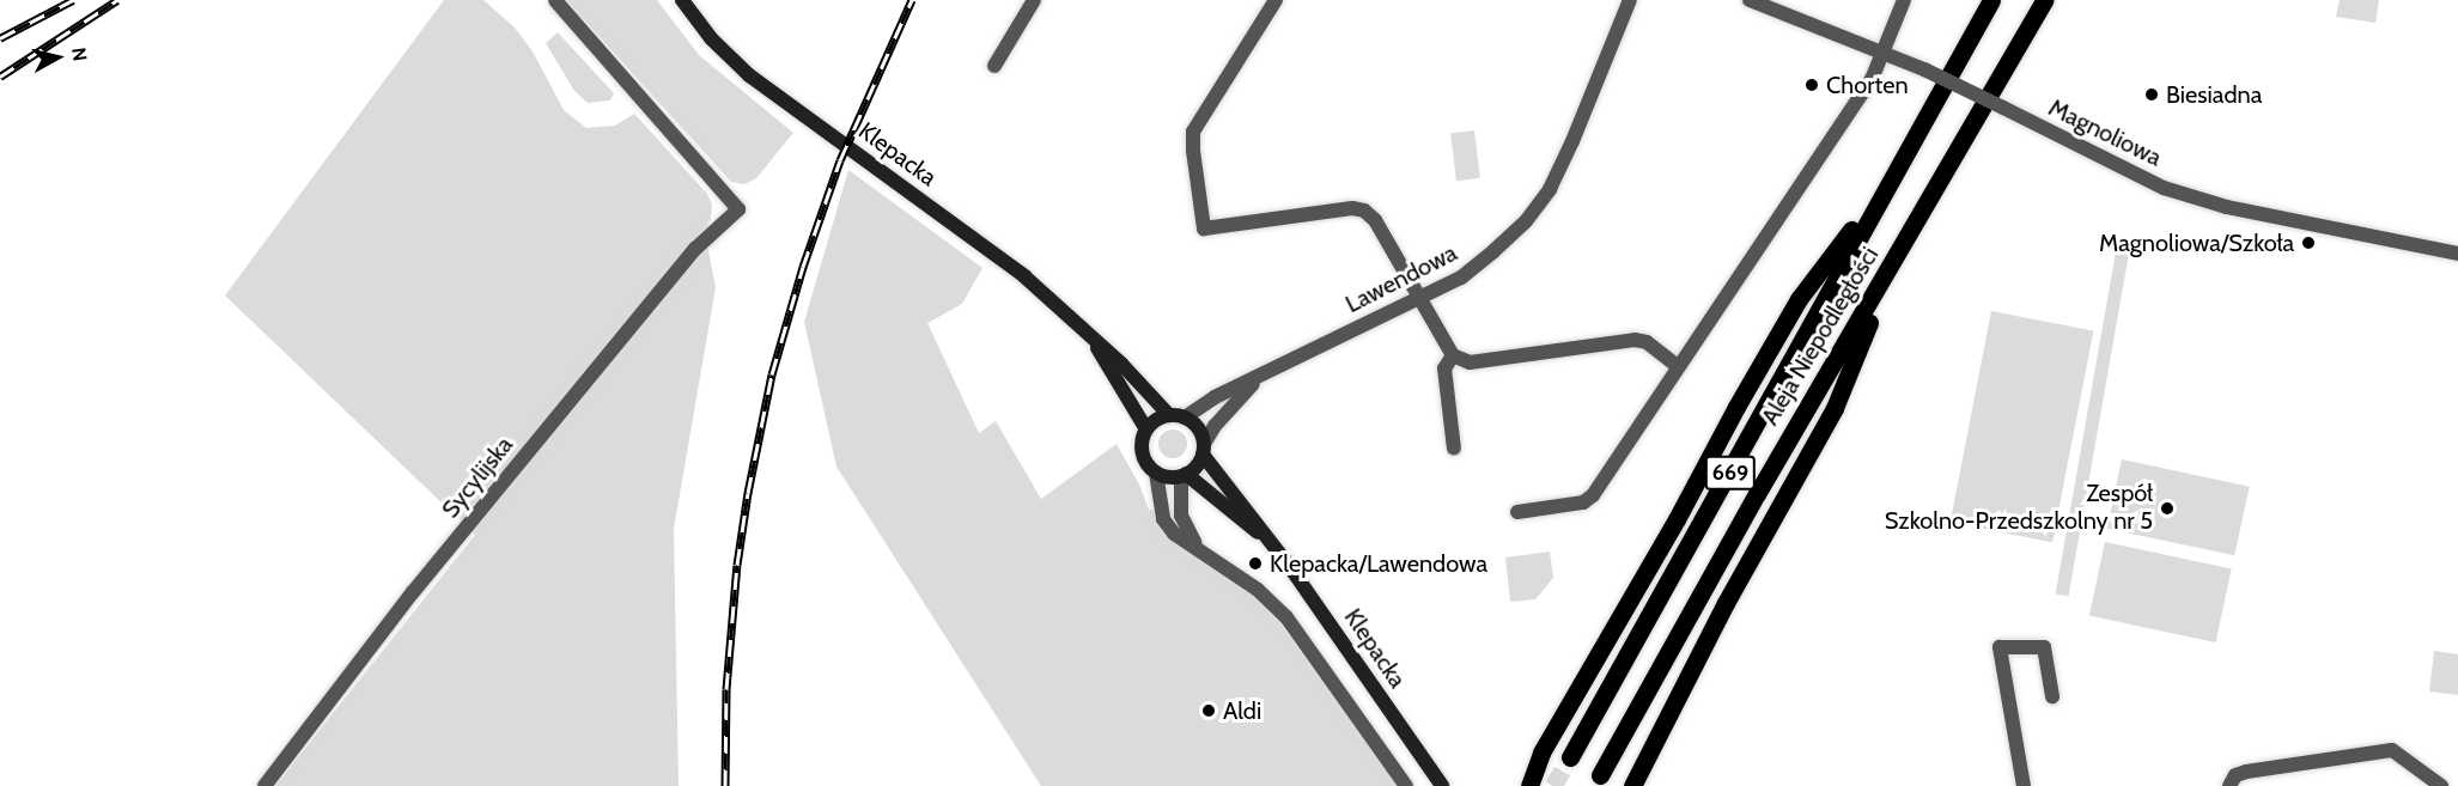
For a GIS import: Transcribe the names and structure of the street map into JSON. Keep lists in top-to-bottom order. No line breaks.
{"streets":{"main road":["Aleja Niepodległości","669"],"street":["Magnoliowa","Klepacka","Lawendowa","Sycylijska"]},"crossings":[["Klepacka","Lawendowa"]],"places":["Chorten","Biesiadna","Magnoliowa/Szkoła","Zespół Szkolno-Przedszkolny nr 5","Klepacka/Lawendowa","Aldi"],"north":"right"}
